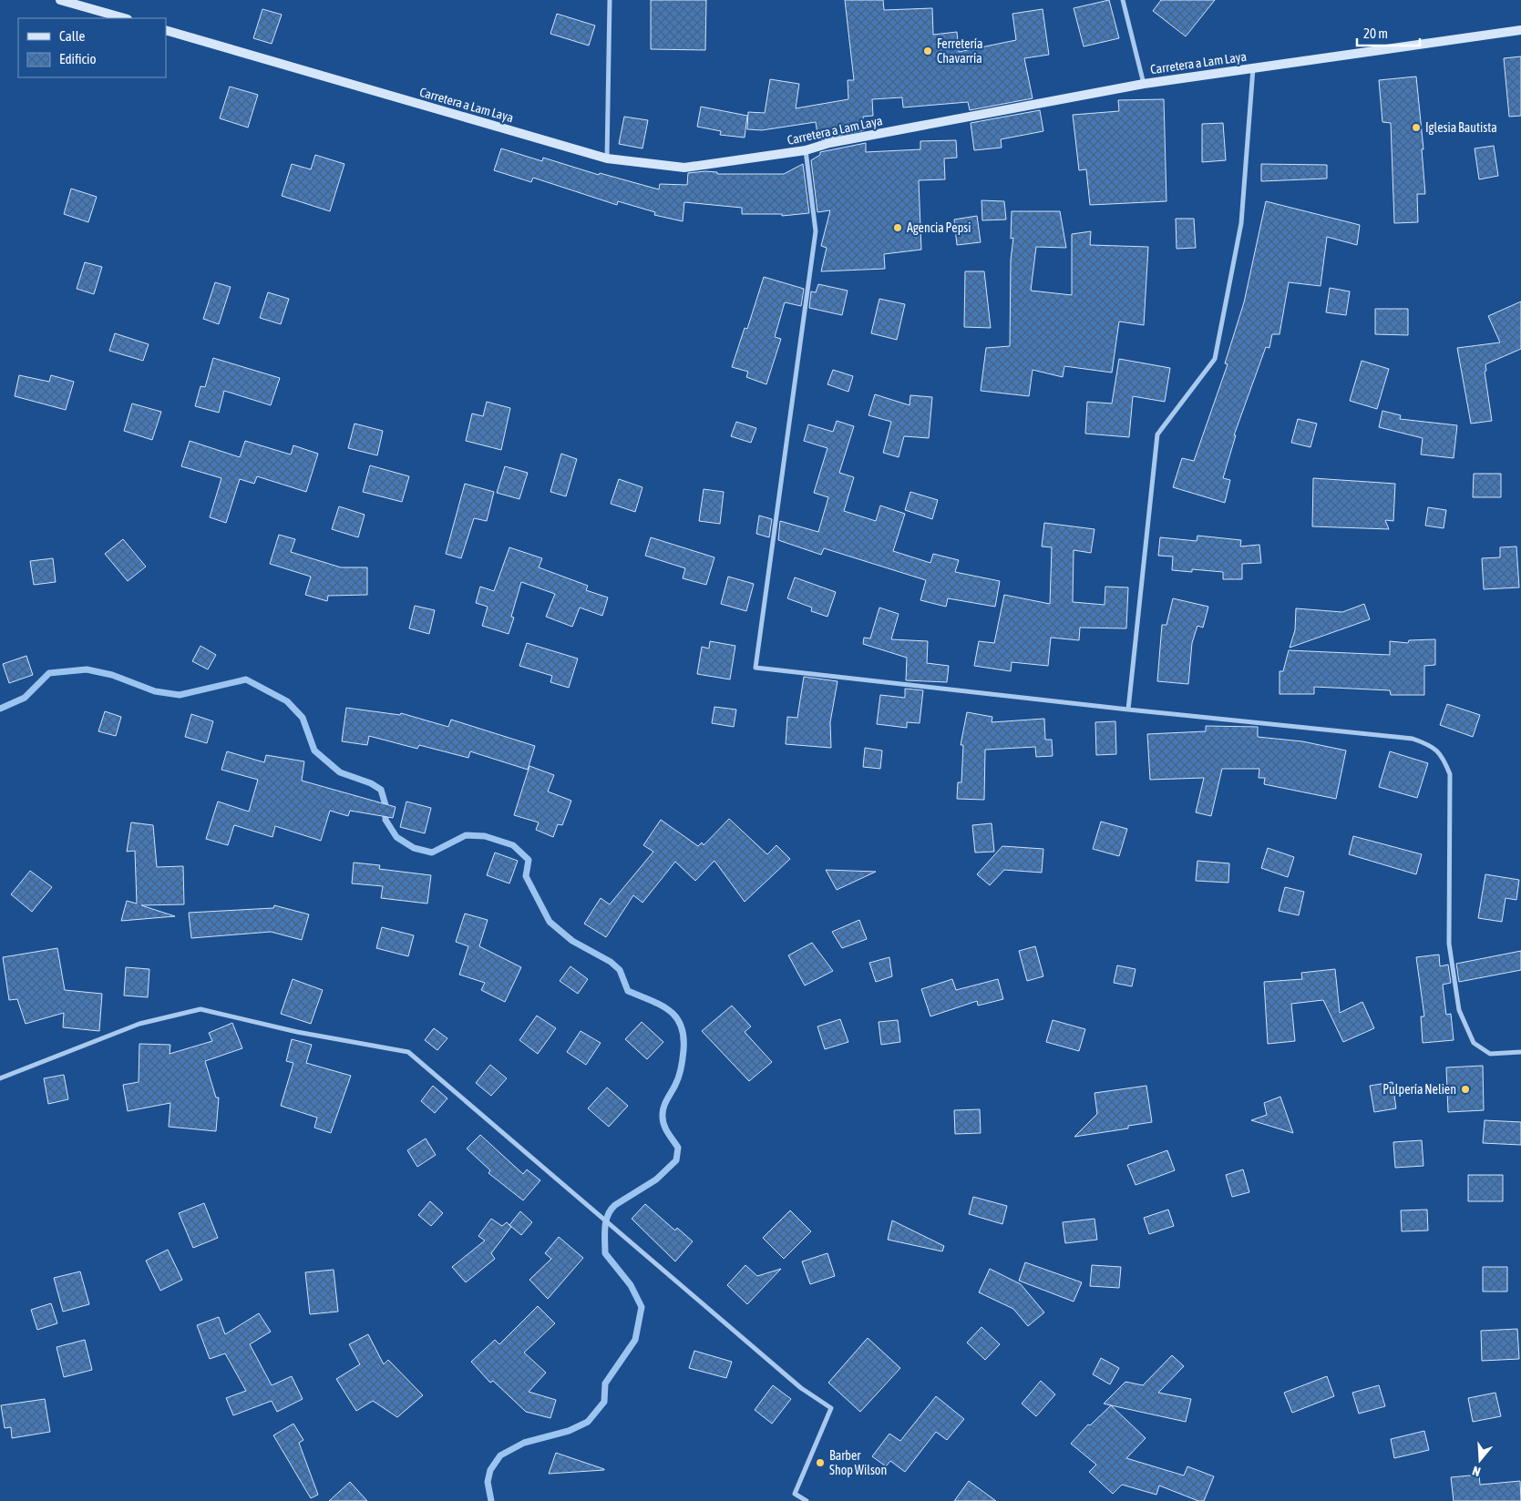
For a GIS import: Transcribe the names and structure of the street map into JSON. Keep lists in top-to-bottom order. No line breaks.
{"streets":{"main road":["Carretera a Lam Laya"]},"places":["Ferretería Chavarría","Iglesia Bautista","Agencia Pepsi","Pulpería Nelien","Barber Shop Wilson"],"legend":["Calle","Edificio"],"scale_bar":"20 m","north":"bottom"}
